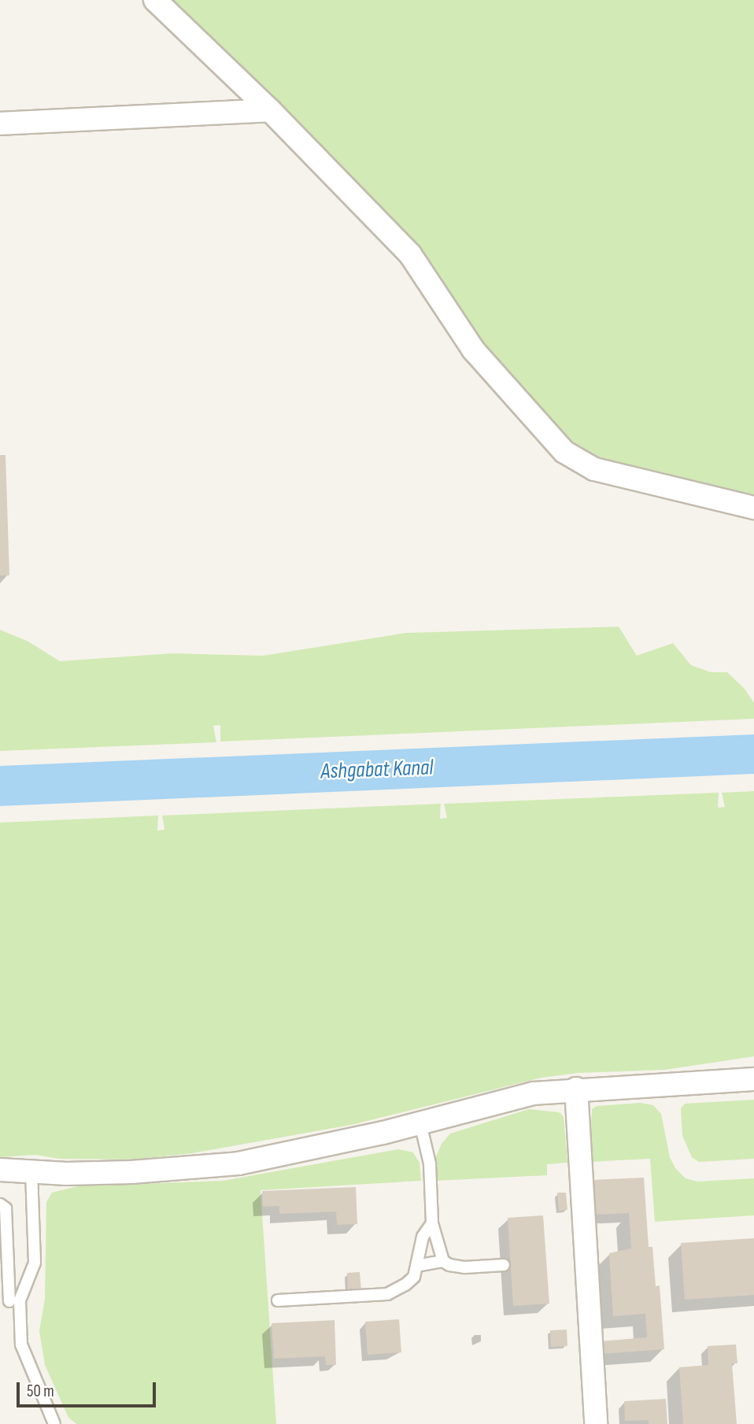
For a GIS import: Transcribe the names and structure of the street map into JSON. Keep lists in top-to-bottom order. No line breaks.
{"water":["Ashgabat Kanal"],"scale_bar":"50 m"}
